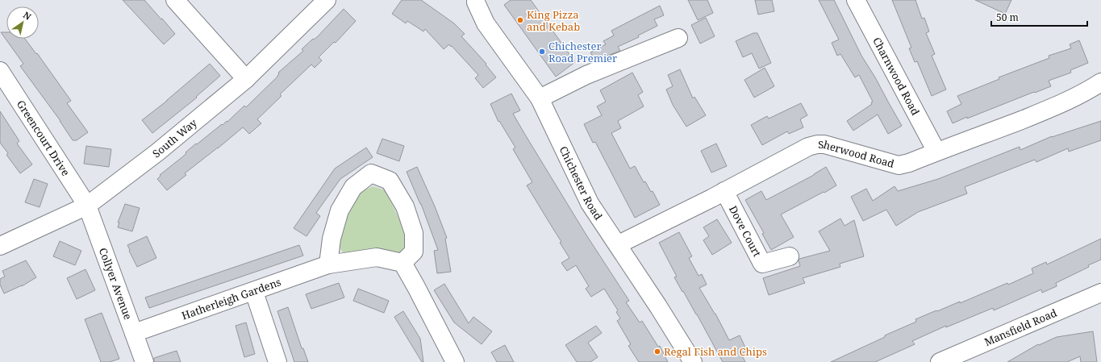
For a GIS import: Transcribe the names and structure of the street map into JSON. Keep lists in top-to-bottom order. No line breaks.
{"streets":{"street":["Charnwood Road","Greencourt Drive","South Way","Sherwood Road","Chichester Road","Dove Court","Collyer Avenue","Hatherleigh Gardens","Mansfield Road"]},"crossings":[["Charnwood Road","Sherwood Road"],["Greencourt Drive","South Way"],["Greencourt Drive","Collyer Avenue"],["South Way","Collyer Avenue"],["Sherwood Road","Chichester Road"],["Sherwood Road","Dove Court"],["Collyer Avenue","Hatherleigh Gardens"]],"places":["King Pizza and Kebab","Chichester Road Premier","Regal Fish and Chips"],"scale_bar":"50 m","north":"top right"}
